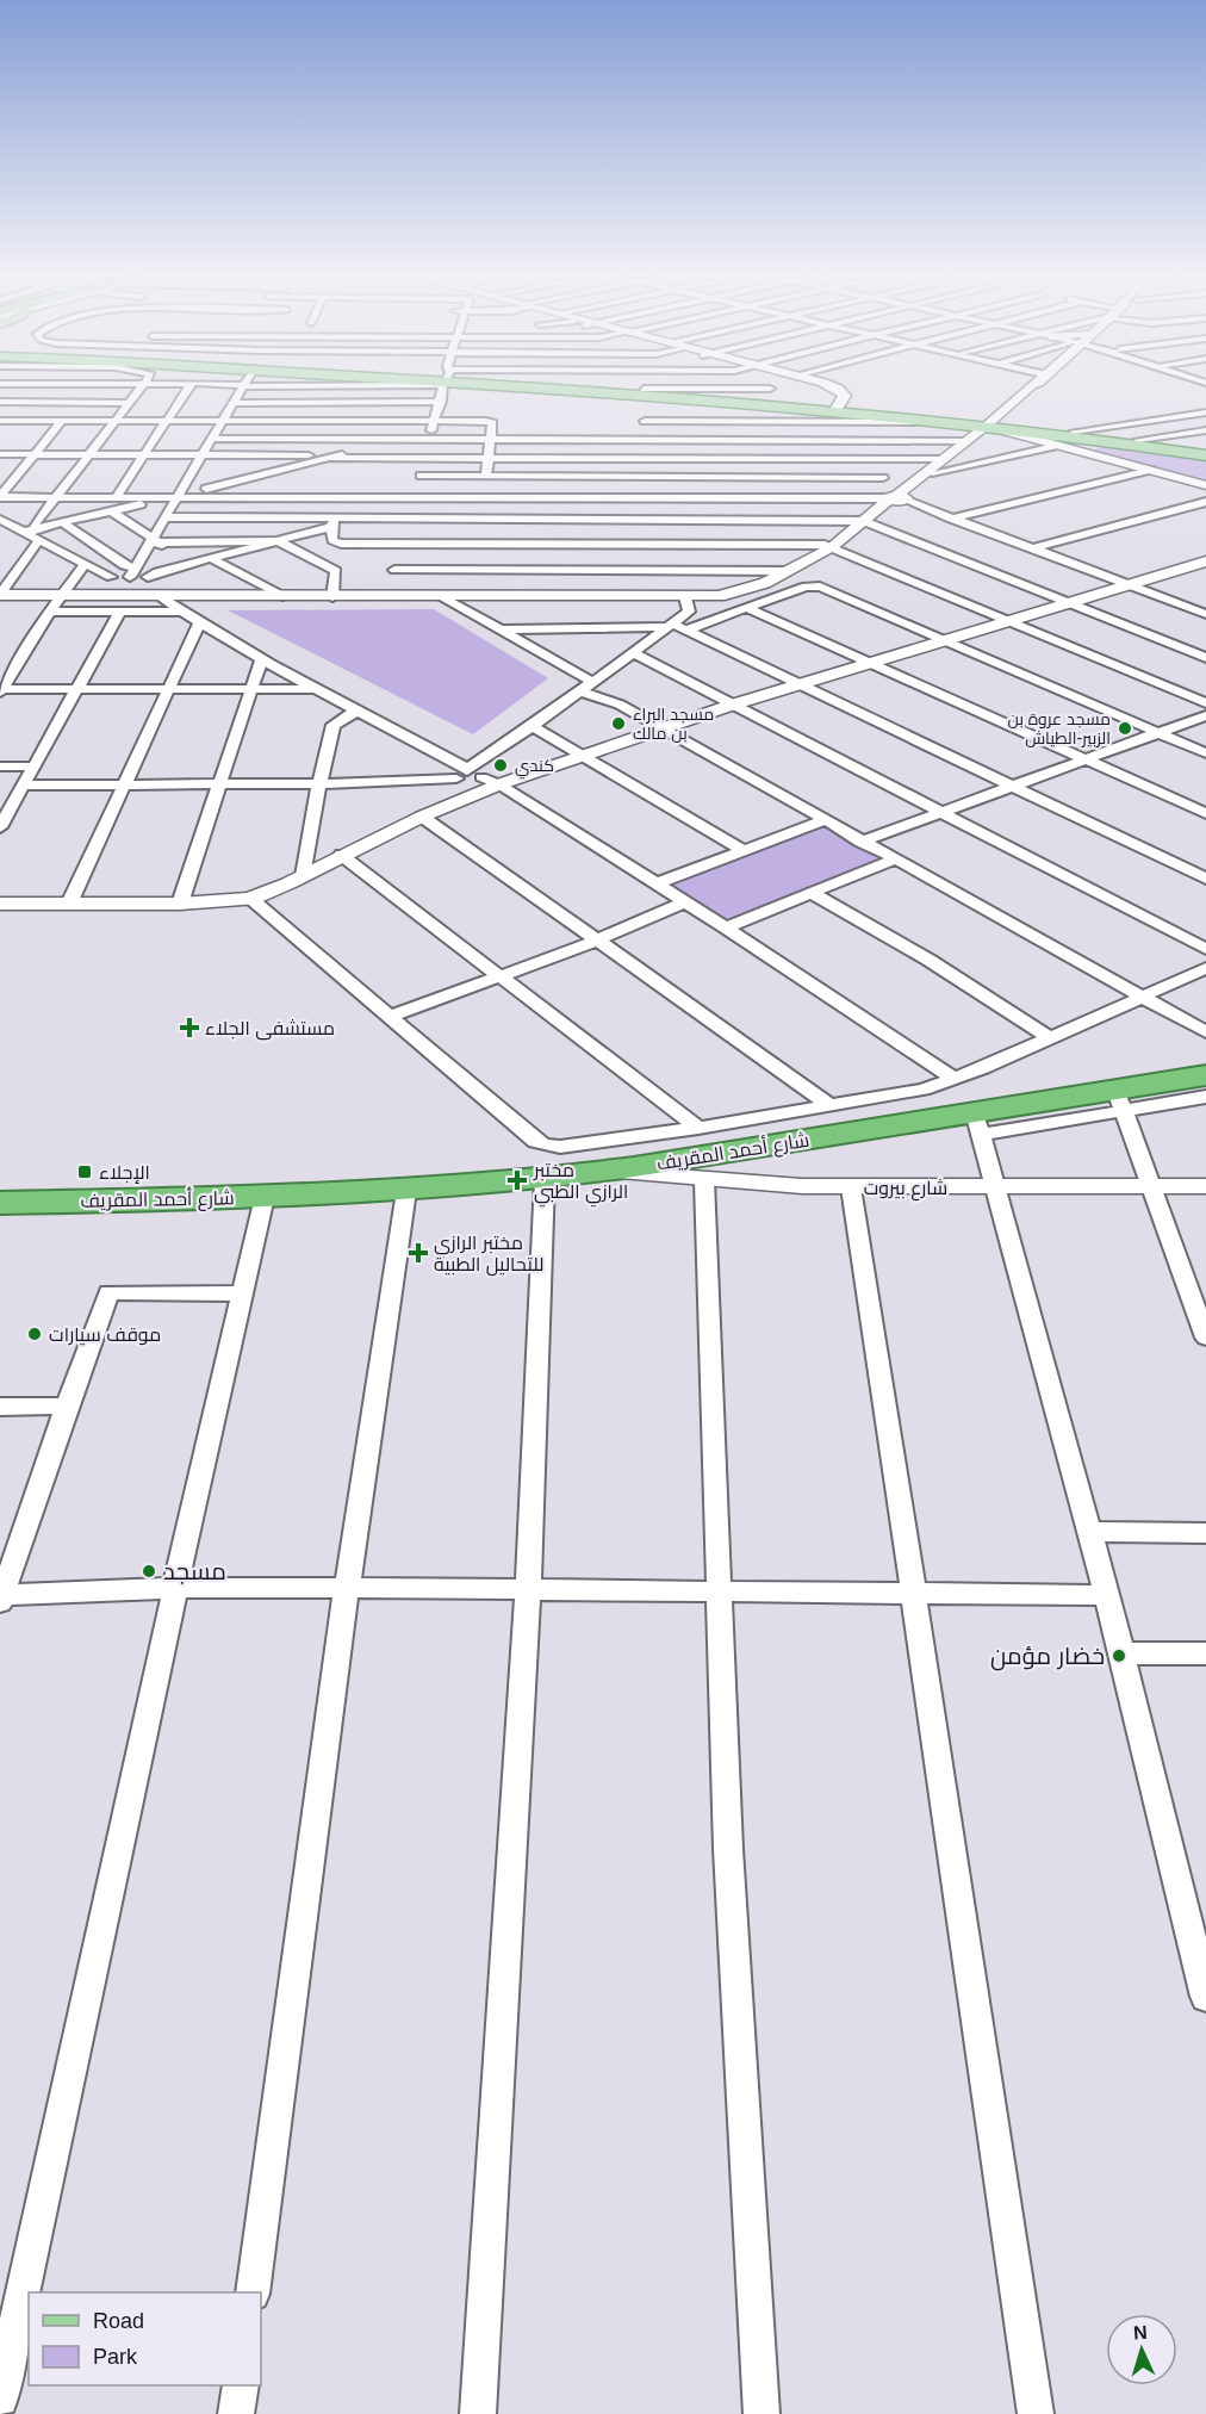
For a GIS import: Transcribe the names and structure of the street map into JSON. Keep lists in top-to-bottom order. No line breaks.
{"streets":{"highway":["شارع أحمد المقريف"],"street":["شارع بيروت"]},"crossings":[["شارع أحمد المقريف","شارع بيروت"]],"places":{"other":["مسجد البراء بن مالك","مسجد عروة بن الزبير-الطياش","كندي","موقف سيارات","مسجد","خضار مؤمن"],"health":["مستشفى الجلاء","مختبر الرازي الطبي","مختبر الرازي للتحاليل الطبية"],"transit":["الإجلاء"]},"legend":["Road","Park"],"north":"top"}
